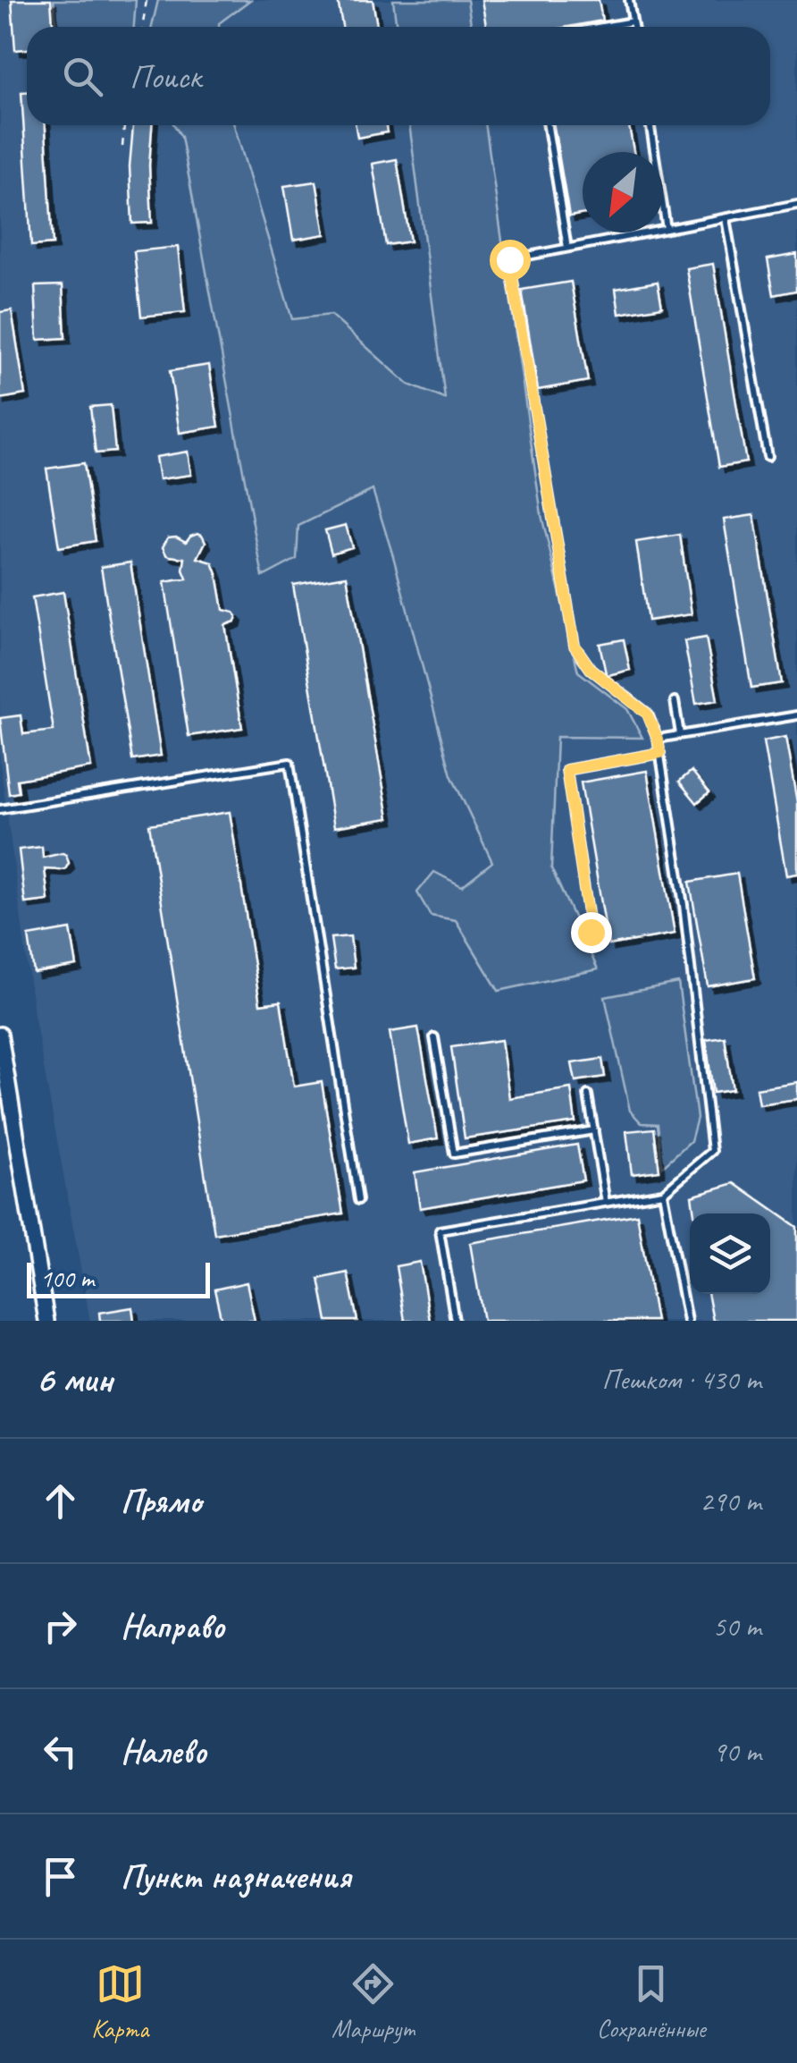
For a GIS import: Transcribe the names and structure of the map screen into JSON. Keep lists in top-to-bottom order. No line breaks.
{"scale_bar":"100 m","north":"bottom left","page":{"search":"Поиск","scale":"100 m","heading":["6 мин","Пешком · 430 m"],"list":[["Прямо","290 m"],["Направо","50 m"],["Налево","90 m"],"Пункт назначения"],"nav":["Карта","Маршрут","Сохранённые"]}}
